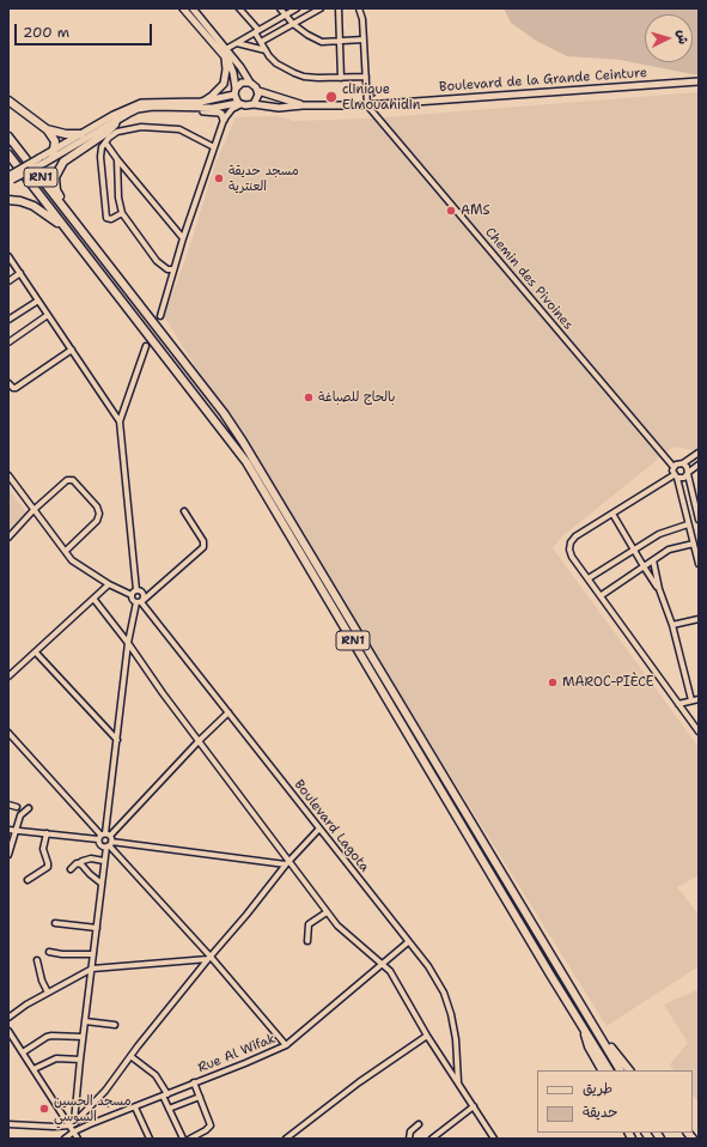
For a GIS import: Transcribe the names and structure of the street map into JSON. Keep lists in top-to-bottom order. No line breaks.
{"streets":{"highway":["RN1"],"main road":["Boulevard de la Grande Ceinture"],"street":["Chemin des Pivoines","Boulevard Lagota","Rue Al Wifak"]},"crossings":[["Boulevard de la Grande Ceinture","Chemin des Pivoines"],["Boulevard Lagota","Rue Al Wifak"]],"places":["clinique Elmouahidin","مسجد حديقة العنترية","AMS","بالحاج للصباغة","MAROC-PIÈCE","مسجد الحسين السوسي"],"legend":["طريق","حديقة"],"scale_bar":"200 m","north":"right"}
